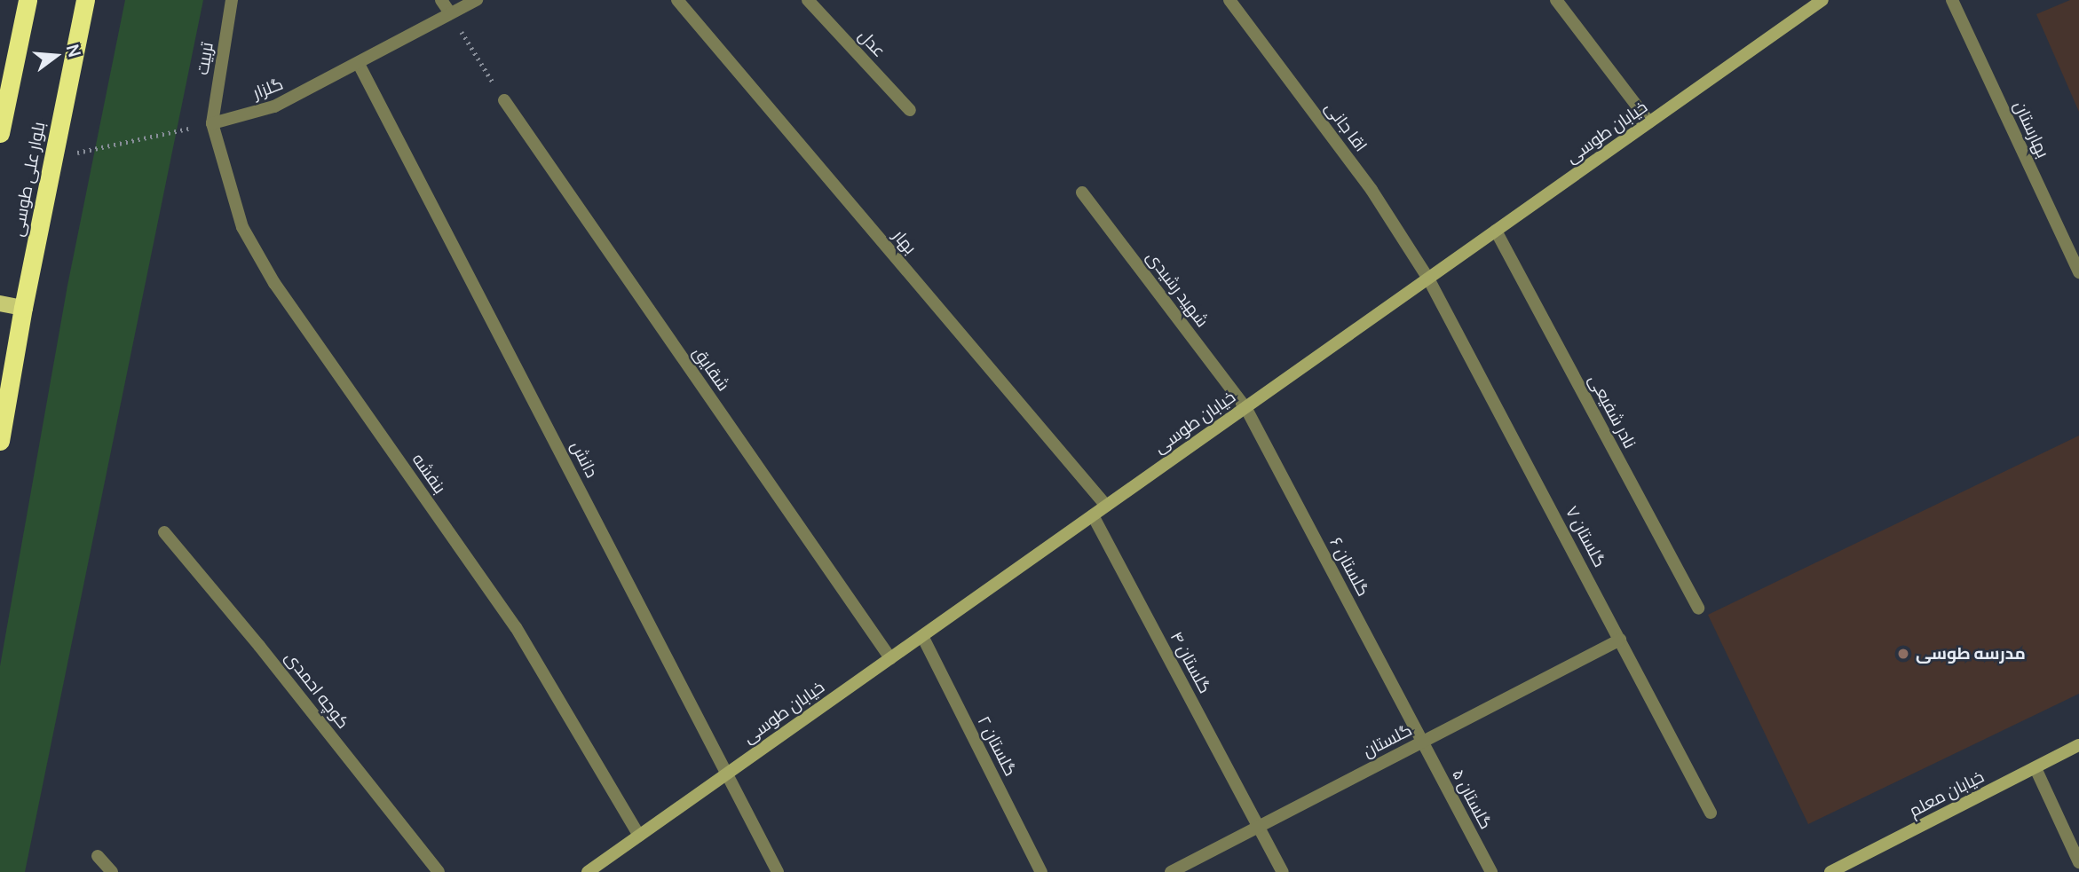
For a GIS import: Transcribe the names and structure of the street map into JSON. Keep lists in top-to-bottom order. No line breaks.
{"streets":{"highway":["بلوار علی طوسی"],"street":["عدل","تربیت","گلزار","اقا جانی","بهارستان","خیابان طوسی","بهار","شهید رشیدی","شقایق","نادر شفیعی","دانش","بنفشه","گلستان ۷","گلستان ۶","گلستان ۴","کوچه احمدی","گلستان","گلستان ۲","خیابان معلم","گلستان ۵"]},"crossings":[["تربیت","گلزار"],["تربیت","بنفشه"],["گلزار","دانش"],["گلزار","بنفشه"],["اقا جانی","خیابان طوسی"],["اقا جانی","گلستان ۷"],["خیابان طوسی","بهار"],["خیابان طوسی","شهید رشیدی"],["خیابان طوسی","شقایق"],["خیابان طوسی","نادر شفیعی"],["خیابان طوسی","دانش"],["خیابان طوسی","بنفشه"],["خیابان طوسی","گلستان ۷"],["خیابان طوسی","گلستان ۶"],["خیابان طوسی","گلستان ۴"],["خیابان طوسی","گلستان ۲"],["شهید رشیدی","گلستان ۶"],["گلستان ۷","گلستان"],["گلستان ۶","گلستان"],["گلستان ۶","گلستان ۵"],["گلستان ۴","گلستان"],["گلستان","گلستان ۵"]],"places":["مدرسه طوسی"],"north":"right"}
